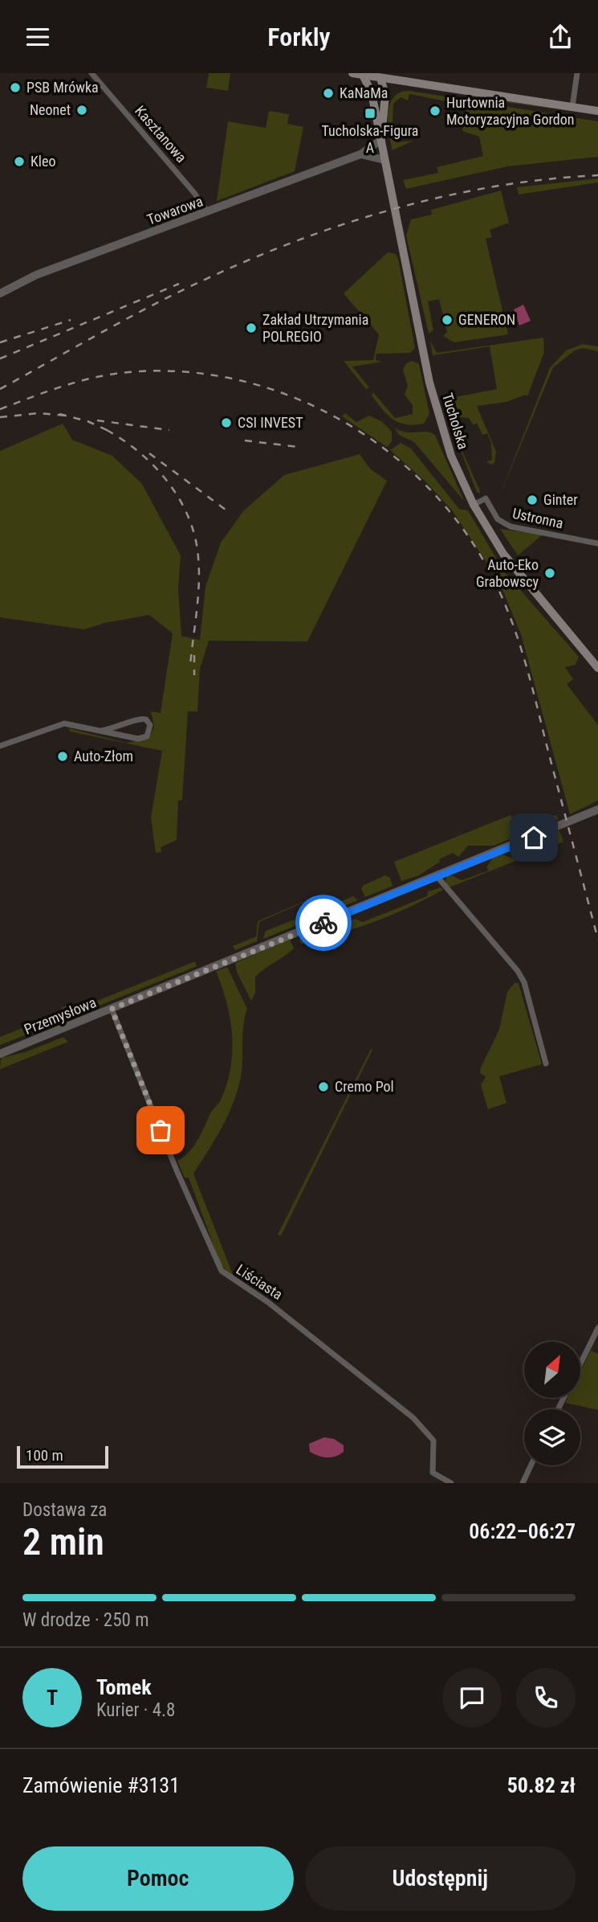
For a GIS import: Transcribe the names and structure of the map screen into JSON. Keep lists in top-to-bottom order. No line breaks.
{"streets":{"main road":["Tucholska"],"street":["Kasztanowa","Towarowa","Ustronna","Przemysłowa","Liściasta"]},"crossings":[["Kasztanowa","Towarowa"],["Towarowa","Tucholska"],["Tucholska","Ustronna"],["Przemysłowa","Liściasta"]],"places":{"other":["PSB Mrówka","KaNaMa","Neonet","Hurtownia Motoryzacyjna Gordon","Kleo","GENERON","Zakład Utrzymania POLREGIO","CSI INVEST","Ginter","Auto-Eko Grabowscy","Auto-Złom","Cremo Pol"],"transit":["Tucholska-Figura A"]},"scale_bar":"100 m","north":"top right","page":{"header":"Forkly","scale":"100 m","heading":["2 min","Dostawa za","06:22–06:27"],"panel":["Tomek","Kurier · 4.8","Zamówienie #3131","50.82 zł"],"bar":"W drodze · 250 m","round":"T","buttons":["Pomoc","Udostępnij"]}}
